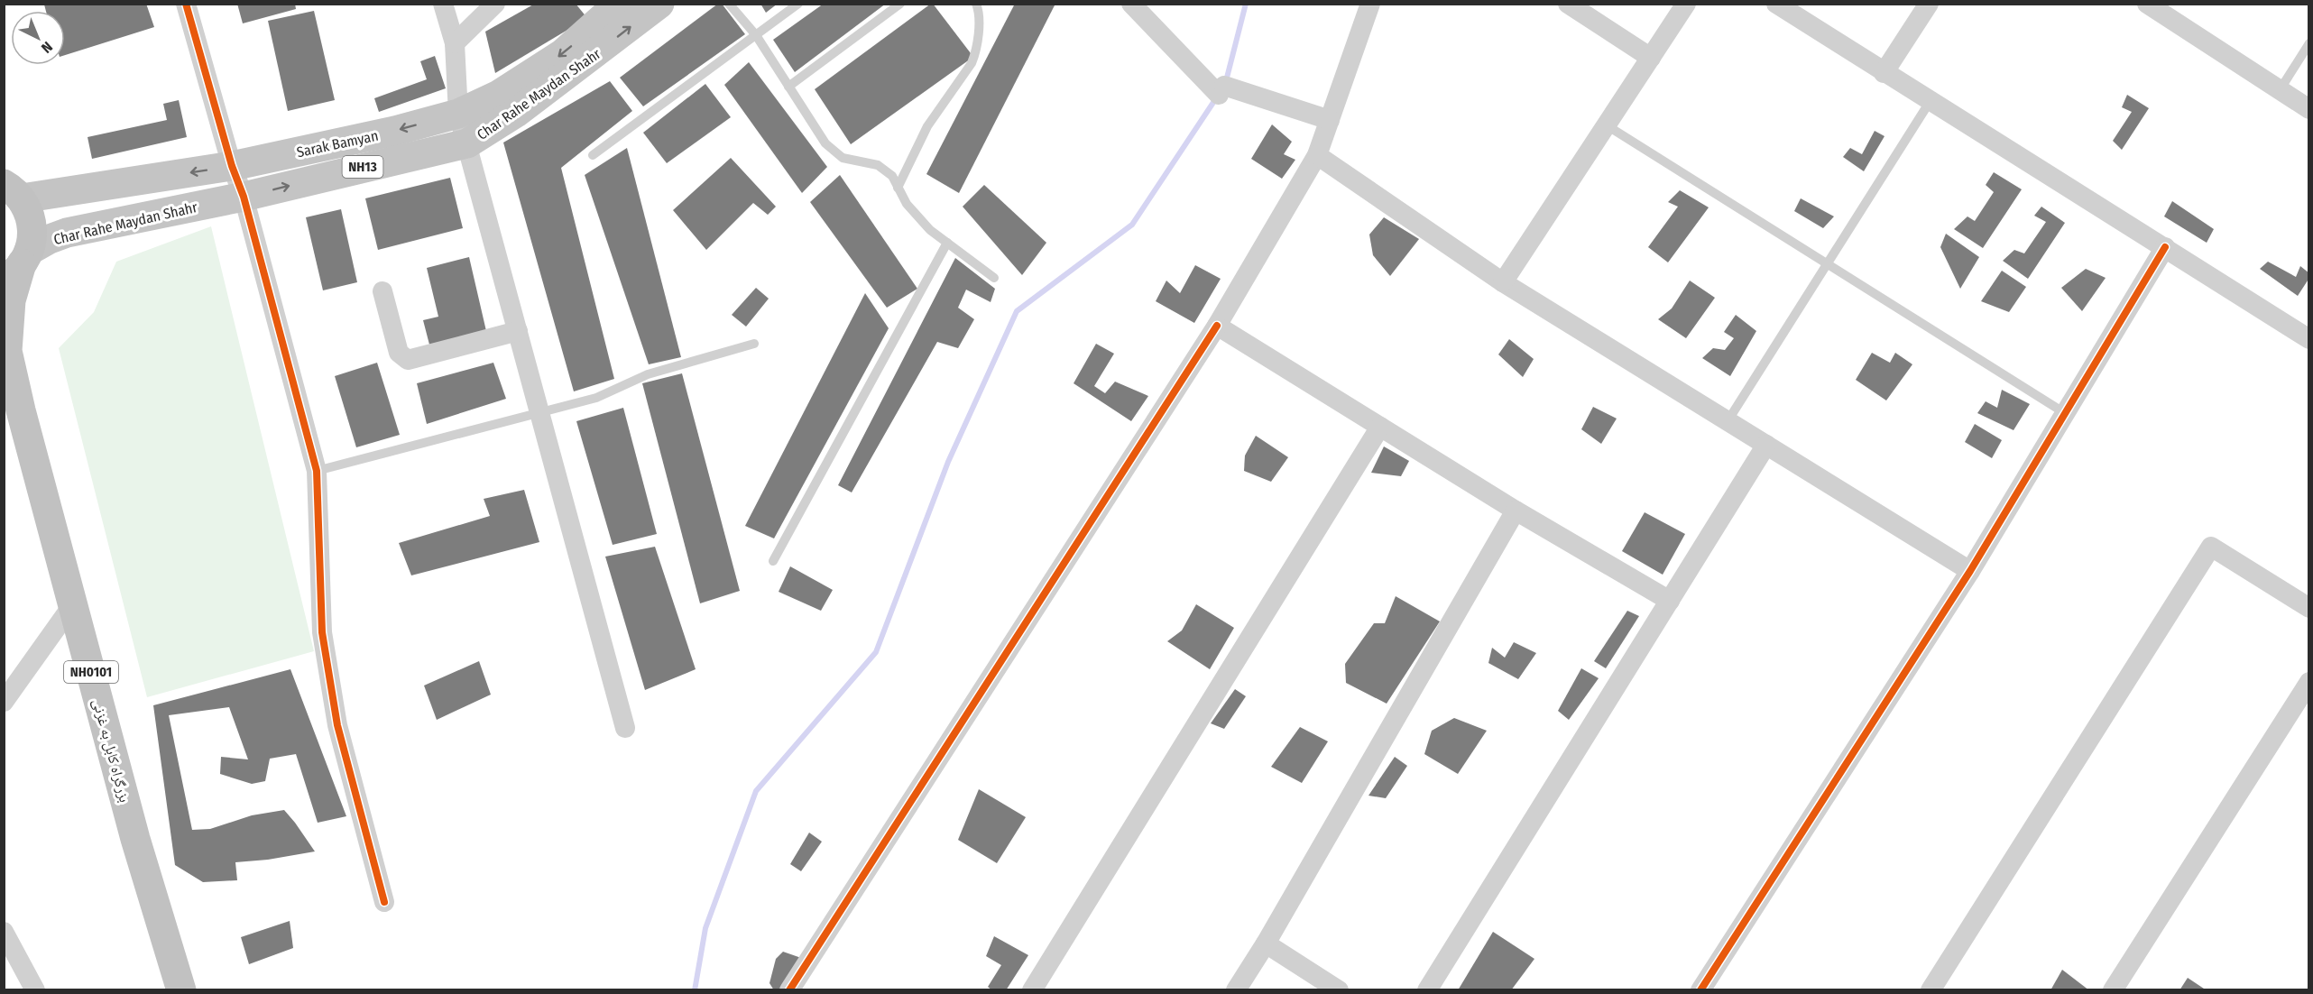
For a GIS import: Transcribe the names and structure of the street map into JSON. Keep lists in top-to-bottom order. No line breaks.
{"streets":{"highway":["NH0101","بزرگراه کابل به غزنی"],"main road":["Char Rahe Maydan Shahr","Sarak Bamyan","NH13"]},"crossings":[["Char Rahe Maydan Shahr","NH0101"],["Char Rahe Maydan Shahr","بزرگراه کابل به غزنی"],["Sarak Bamyan","NH0101"],["NH0101","بزرگراه کابل به غزنی"]],"one_way":["Char Rahe Maydan Shahr","Sarak Bamyan"],"north":"bottom right"}
